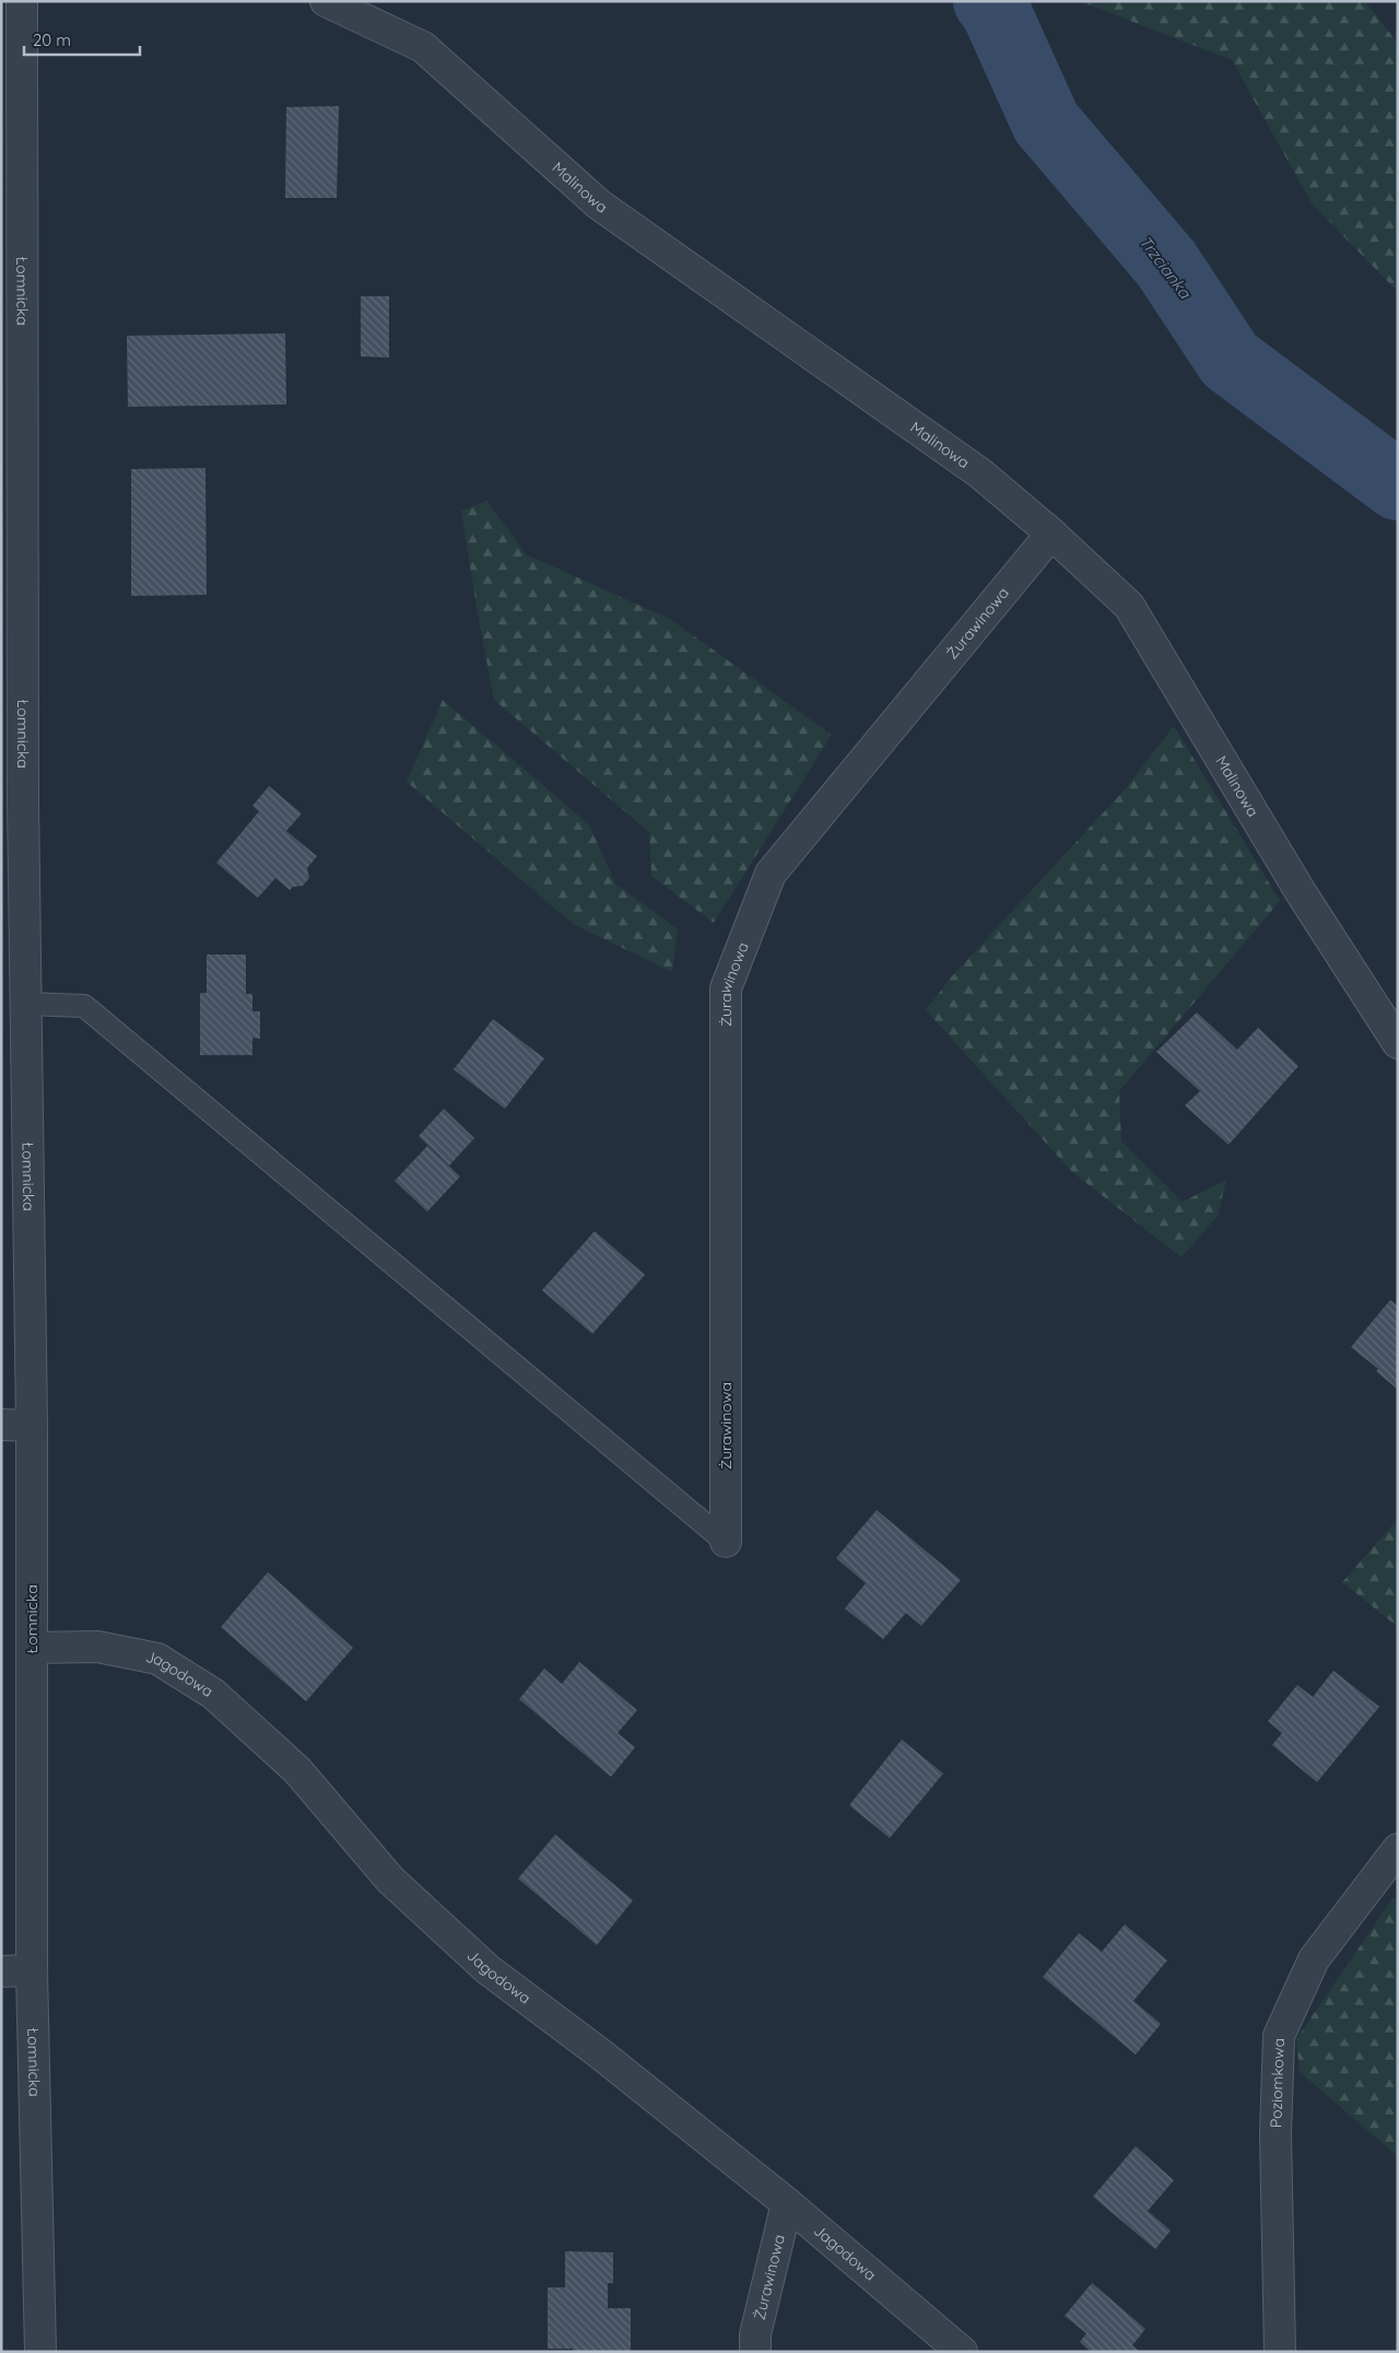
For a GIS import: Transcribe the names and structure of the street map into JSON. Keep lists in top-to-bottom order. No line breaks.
{"streets":{"street":["Malinowa","Łomnicka","Żurawinowa","Jagodowa","Poziomkowa"]},"crossings":[["Malinowa","Żurawinowa"],["Łomnicka","Jagodowa"],["Żurawinowa","Jagodowa"]],"water":["Trzcianka"],"scale_bar":"20 m"}
